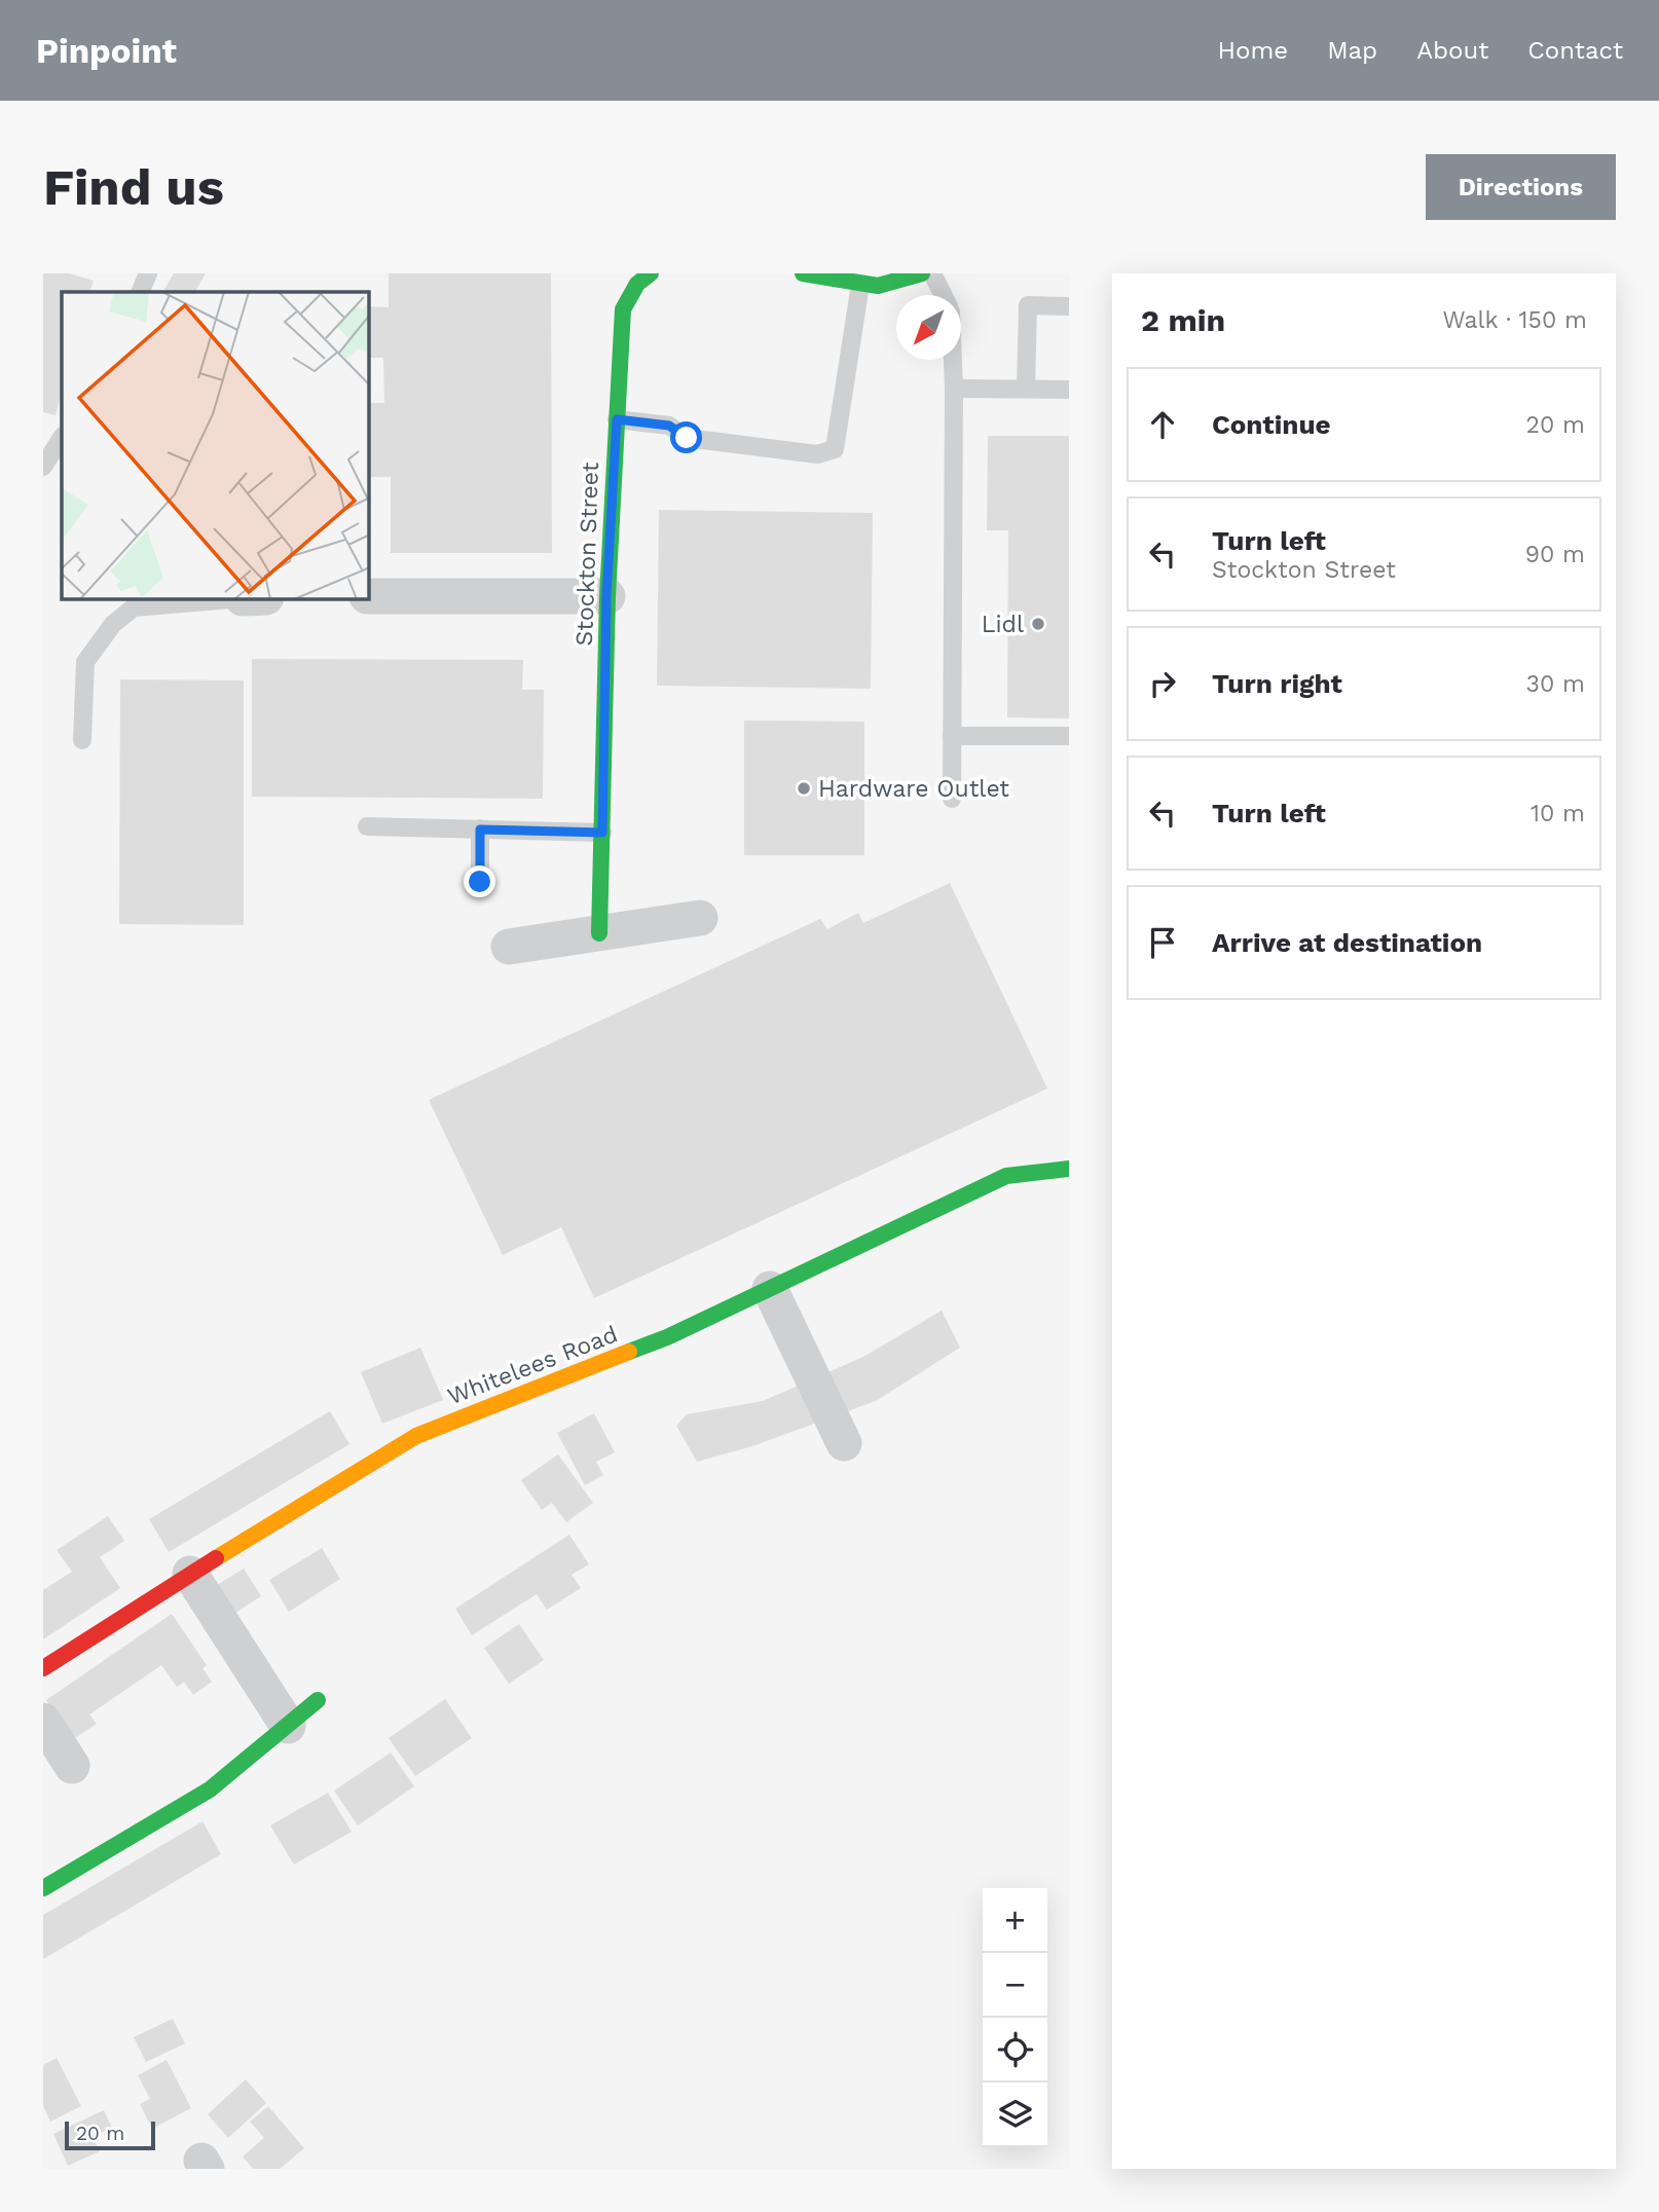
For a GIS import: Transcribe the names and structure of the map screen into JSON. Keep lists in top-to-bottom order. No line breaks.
{"streets":{"street":["Stockton Street","Whitelees Road"]},"places":["Lidl","Hardware Outlet"],"scale_bar":"20 m","north":"bottom left","page":{"header":"Pinpoint","nav":["Home","Map","About","Contact"],"buttons":"Directions","title":"Find us","heading":["2 min","Walk · 150 m"],"list":[["Continue","20 m"],["Turn left","Stockton Street","90 m"],["Turn right","30 m"],["Turn left","10 m"],"Arrive at destination"],"map_buttons":["+","−"],"scale":"20 m"}}
